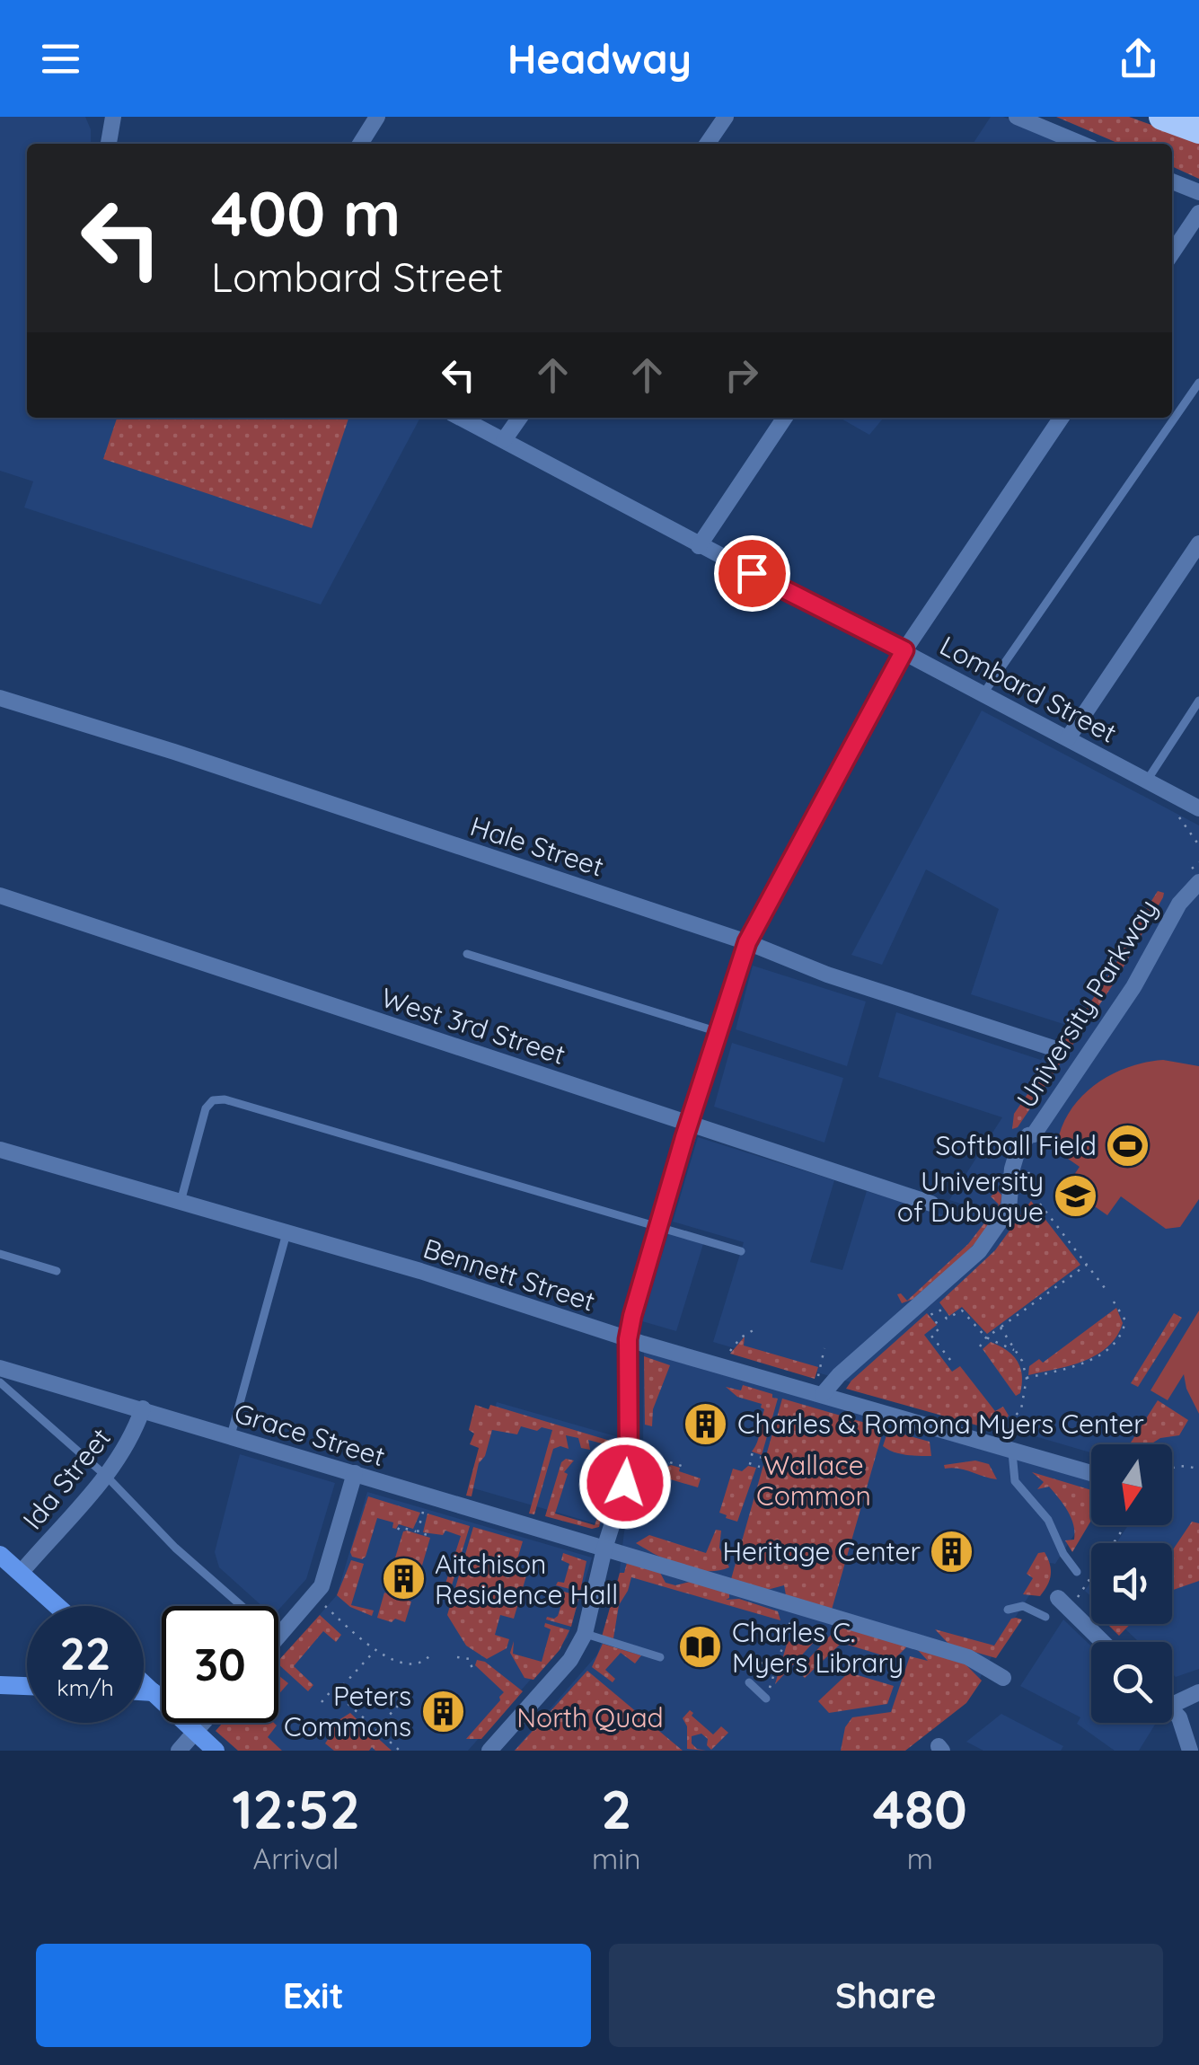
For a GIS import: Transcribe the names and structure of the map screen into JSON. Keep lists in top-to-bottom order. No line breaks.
{"streets":{"street":["Lombard Street","Hale Street","University Parkway","West 3rd Street","Bennett Street","Grace Street","Ida Street"]},"crossings":[["Grace Street","Ida Street"]],"parks":["Wallace Common","North Quad"],"places":{"sports":["Softball Field"],"school or university":["University of Dubuque"],"building":["Charles & Romona Myers Center","Heritage Center","Aitchison Residence Hall","Peters Commons"],"library":["Charles C. Myers Library"]},"north":"bottom","page":{"header":"Headway","turn":["400 m","Lombard Street"],"speed":"22 km/h","limit":"30","eta":["12:52","Arrival","2","min","480","m"],"buttons":["Exit","Share"]}}
